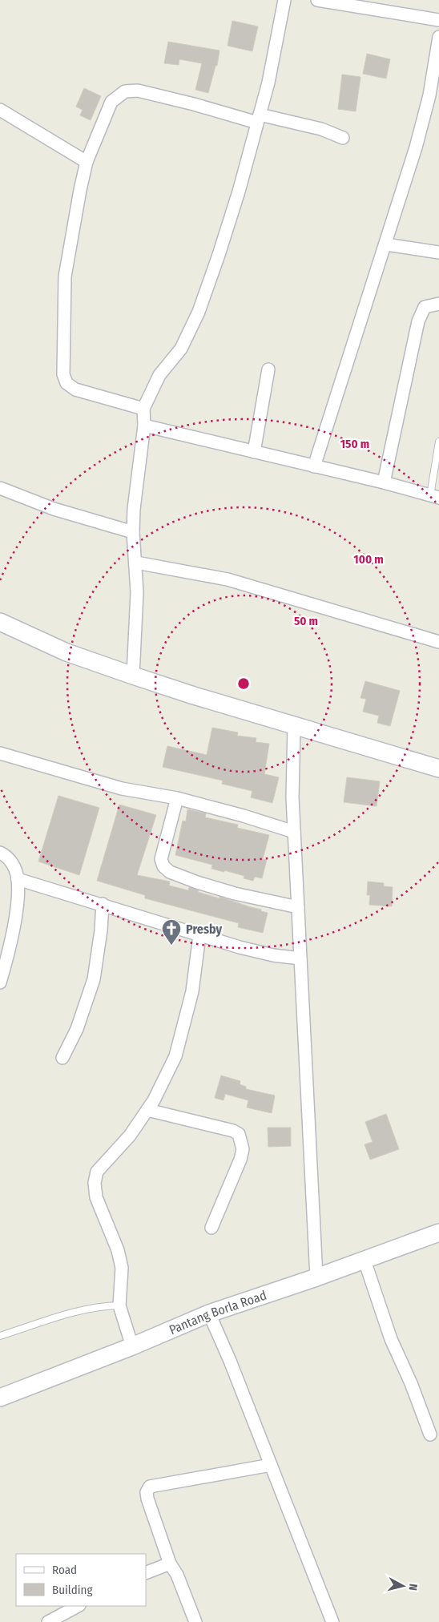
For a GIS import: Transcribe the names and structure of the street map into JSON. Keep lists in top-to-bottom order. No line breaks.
{"streets":{"street":["Pantang Borla Road"]},"places":{"church":["Presby"]},"legend":["Road","Building"],"north":"right","rings":["150 m","100 m","50 m"]}
